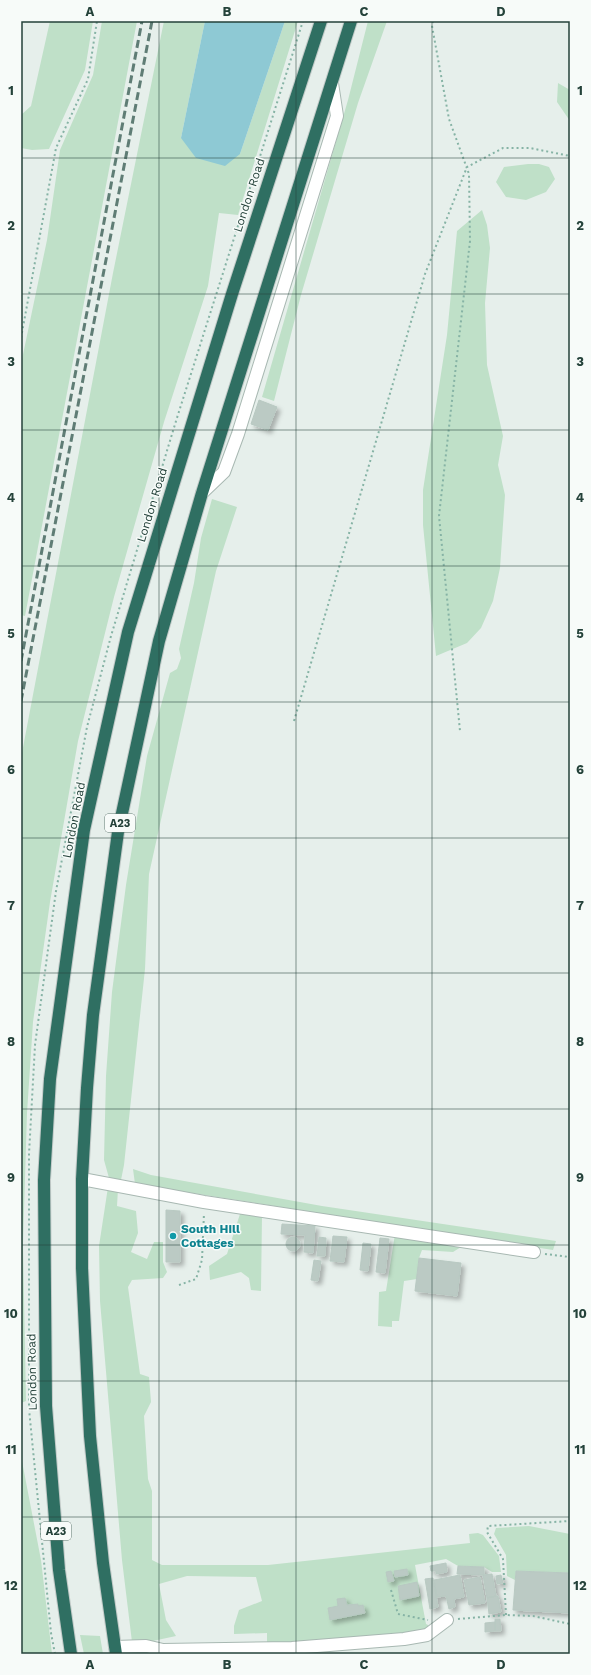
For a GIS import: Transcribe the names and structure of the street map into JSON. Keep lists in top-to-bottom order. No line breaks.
{"streets":{"highway":["London Road","A23"]},"places":["South Hill Cottages"],"grid":{"columns":["A","B","C","D"],"rows":["1","2","3","4","5","6","7","8","9","10","11","12"]}}
